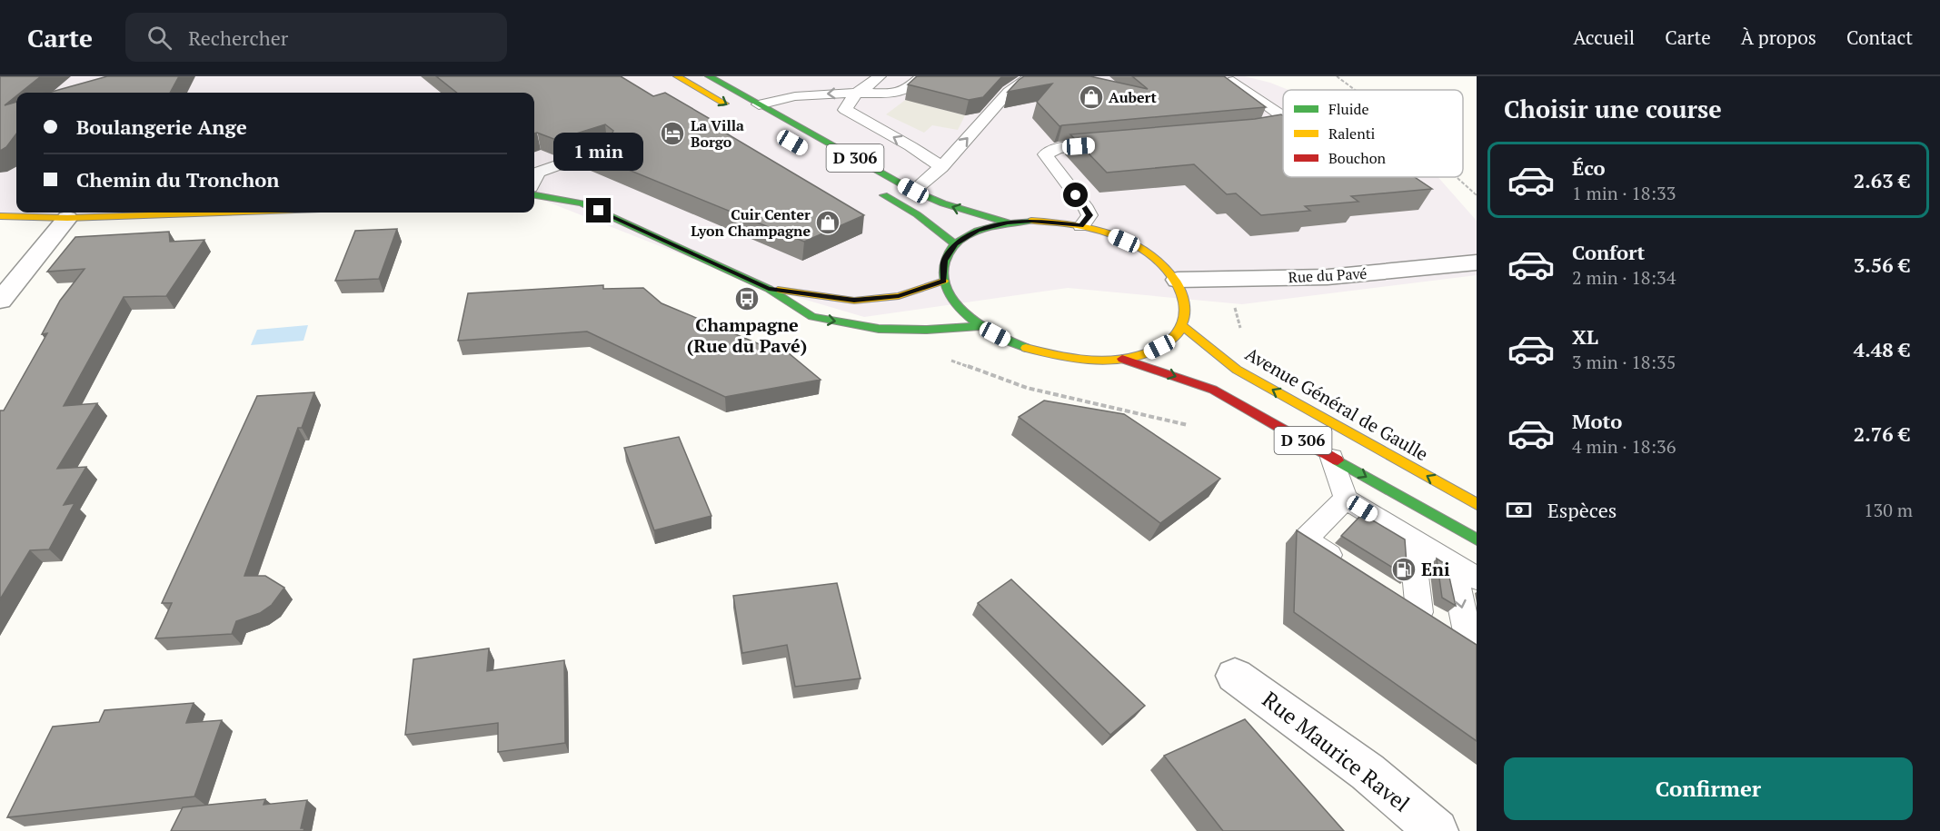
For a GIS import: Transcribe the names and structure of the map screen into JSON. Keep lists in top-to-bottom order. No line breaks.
{"streets":{"main road":["D 306","Avenue Général de Gaulle"],"street":["Rue du Pavé","Rue Maurice Ravel"]},"places":{"shop":["Aubert","Cuir Center Lyon Champagne"],"hotel":["La Villa Borgo"],"bus stop":["Champagne (Rue du Pavé)"],"fuel station":["Eni"]},"legend":["Fluide","Ralenti","Bouchon"],"page":{"header":"Carte","search":"Rechercher","nav":["Accueil","Carte","À propos","Contact"],"heading":"Choisir une course","banner":["Boulangerie Ange","Chemin du Tronchon"],"bubble":"1 min","list":[{"name":"Éco","note":"1 min · 18:33","value":"2.63 €"},{"name":"Confort","note":"2 min · 18:34","value":"3.56 €"},{"name":"XL","note":"3 min · 18:35","value":"4.48 €"},{"name":"Moto","note":"4 min · 18:36","value":"2.76 €"}],"pay":["Espèces","130 m"],"buttons":"Confirmer"}}
